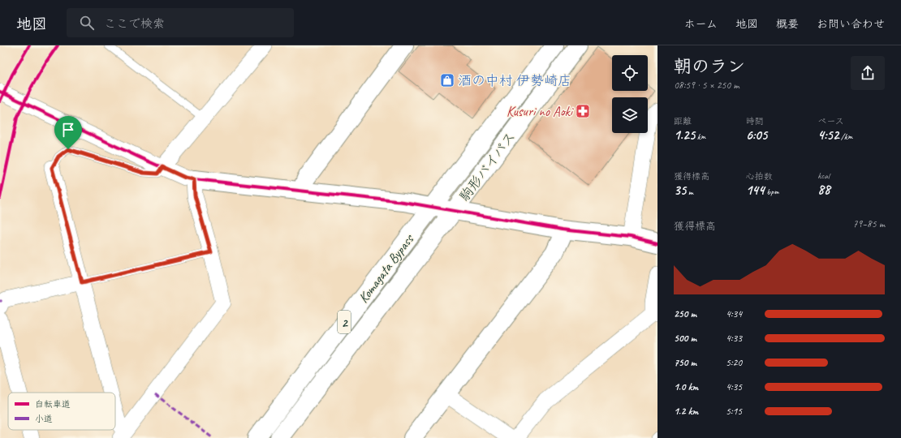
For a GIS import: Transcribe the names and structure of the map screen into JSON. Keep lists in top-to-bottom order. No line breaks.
{"streets":{"main road":["駒形バイパス","Komagata Bypass","2"]},"crossings":[["駒形バイパス","Komagata Bypass"]],"places":{"shop":["酒の中村 伊勢崎店"],"pharmacy":["Kusuri no Aoki"]},"legend":["自転車道","小道"],"page":{"header":"地図","search":"ここで検索","nav":["ホーム","地図","概要","お問い合わせ"],"heading":["朝のラン","08:59 · 5 × 250 m"],"stats":[["距離","1.25 km"],["時間","6:05"],["ペース","4:52 /km"],["獲得標高","35 m"],["心拍数","144 bpm"],["kcal","88"]],"chart":["獲得標高","79–85 m"],"list":[{"name":"250 m","note":"4:34"},{"name":"500 m","note":"4:33"},{"name":"750 m","note":"5:20"},{"name":"1.0 km","note":"4:35"},{"name":"1.2 km","note":"5:15"}]}}
